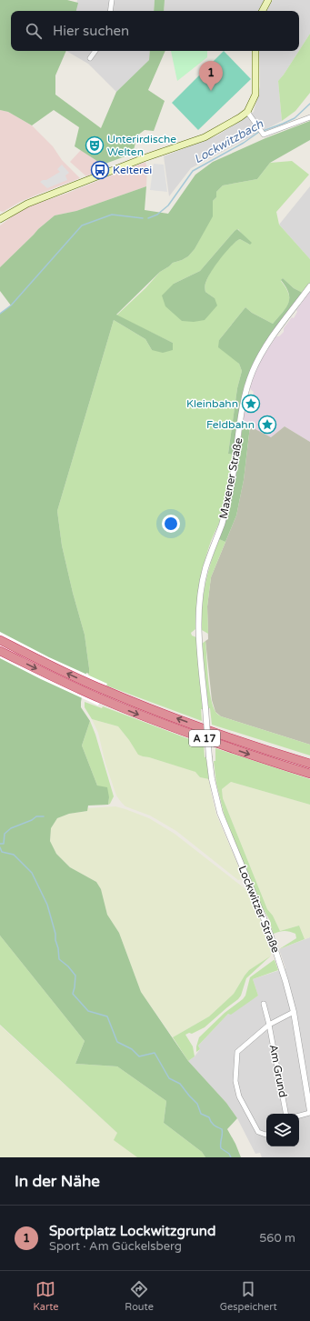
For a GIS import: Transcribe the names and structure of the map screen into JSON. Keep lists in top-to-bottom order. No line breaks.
{"streets":{"highway":["A 17"],"street":["Maxener Straße","Lockwitzer Straße","Am Grund"]},"crossings":[["Maxener Straße","Lockwitzer Straße"],["Lockwitzer Straße","Am Grund"]],"water":["Lockwitzbach"],"places":{"theatre":["Unterirdische Welten"],"bus stop":["Kelterei"],"place":["Kleinbahn","Feldbahn"]},"page":{"search":"Hier suchen","pins":"1","heading":"In der Nähe","list":[{"mark":"1","name":"Sportplatz Lockwitzgrund","note":"Sport · Am Gückelsberg","value":"560 m"}],"nav":["Karte","Route","Gespeichert"]}}
